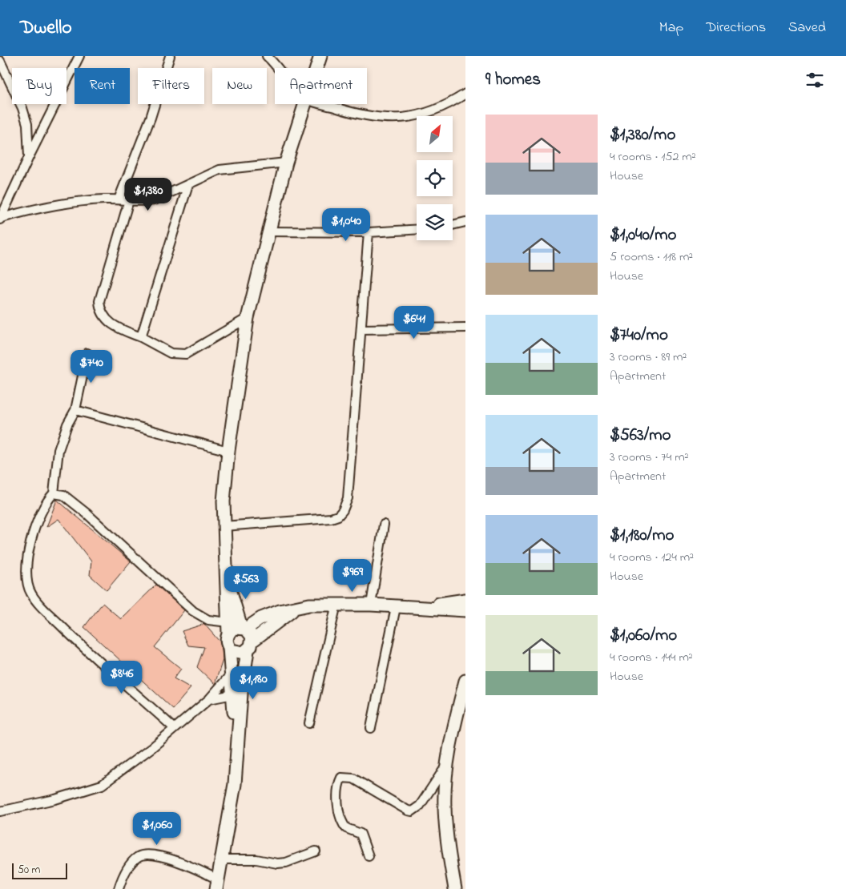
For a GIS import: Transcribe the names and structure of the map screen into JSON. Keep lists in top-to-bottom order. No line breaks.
{"scale_bar":"50 m","north":"top right","page":{"header":"Dwello","nav":["Map","Directions","Saved"],"heading":"9 homes","chip":["Buy","Rent","Filters","New","Apartment"],"list":[{"name":"$1,380/mo","note":"4 rooms · 152 m² · House"},{"name":"$1,040/mo","note":"5 rooms · 118 m² · House"},{"name":"$740/mo","note":"3 rooms · 89 m² · Apartment"},{"name":"$563/mo","note":"3 rooms · 74 m² · Apartment"},{"name":"$1,180/mo","note":"4 rooms · 124 m² · House"},{"name":"$1,060/mo","note":"4 rooms · 144 m² · House"}],"price":["$1,380","$1,040","$641","$740","$969","$563","$846","$1,180","$1,060"],"scale":"50 m"}}
